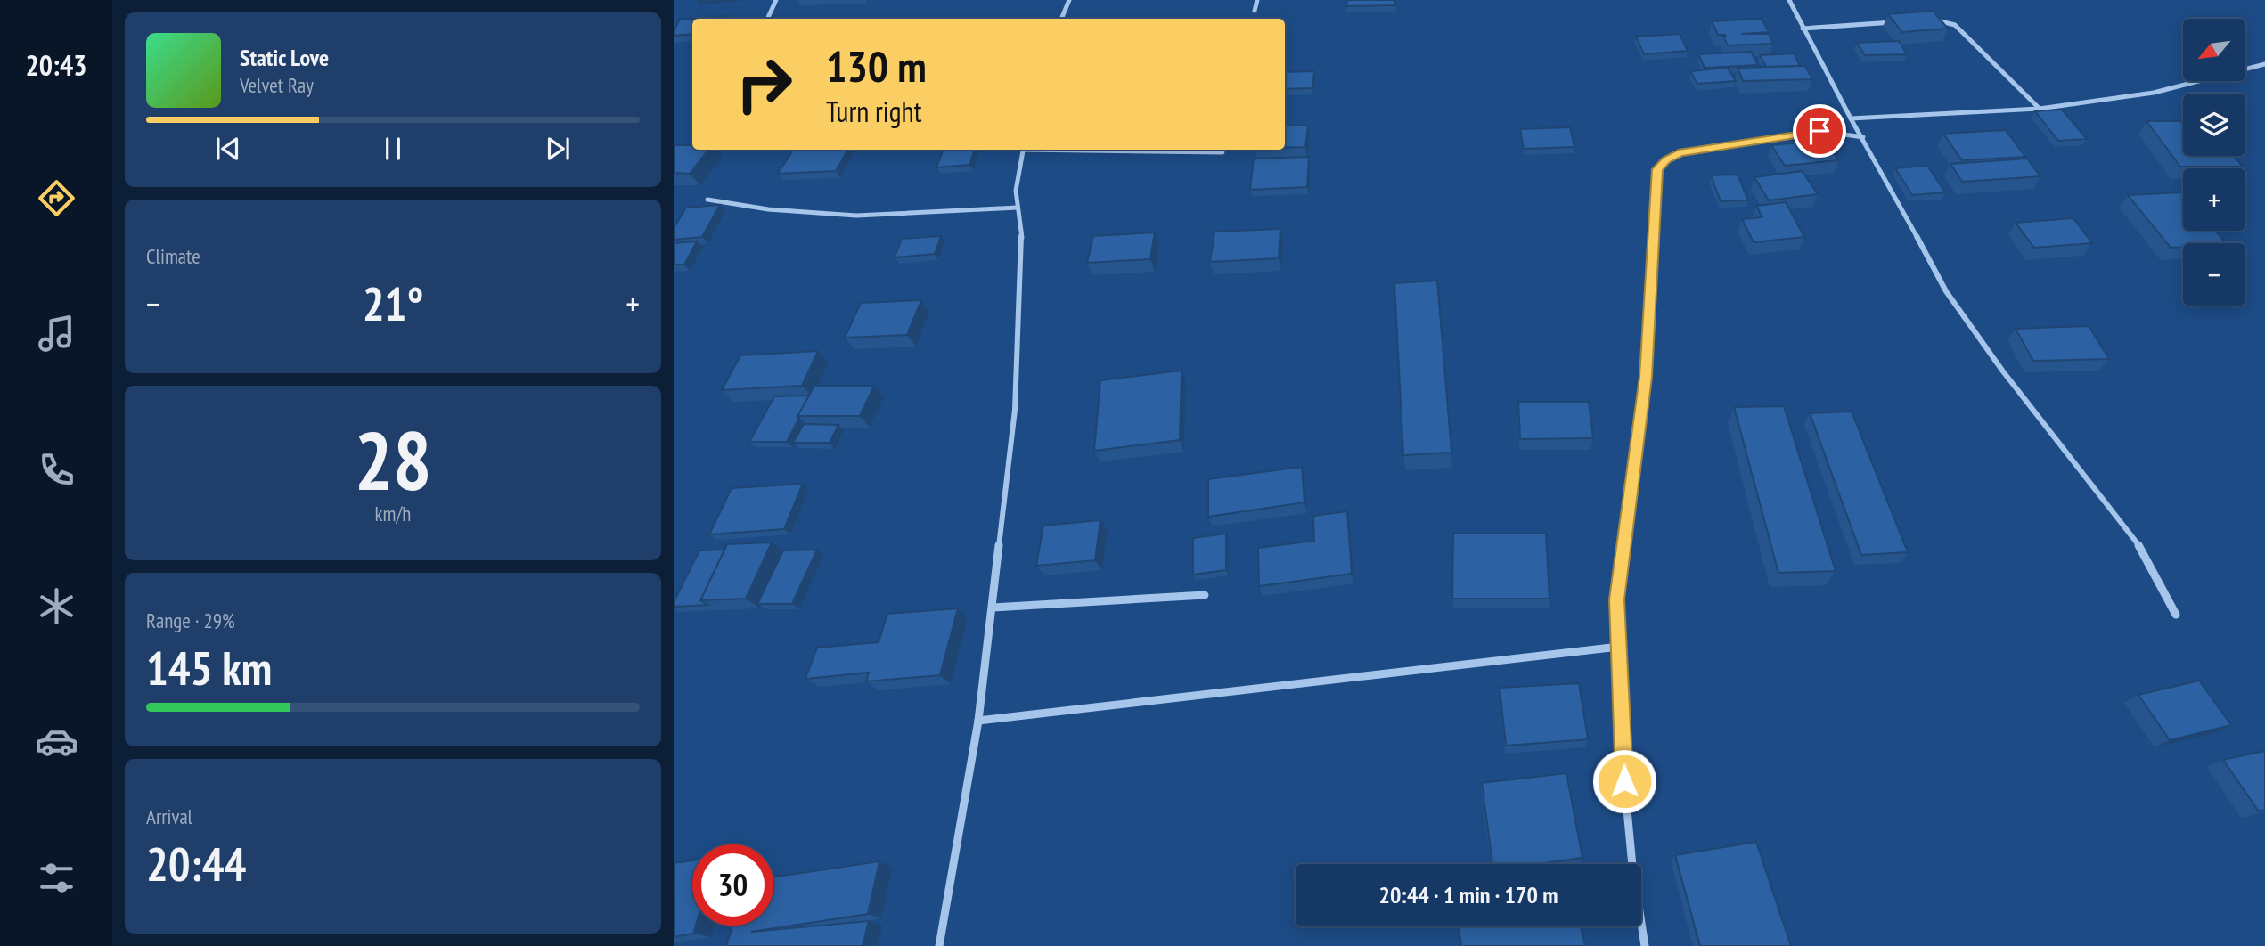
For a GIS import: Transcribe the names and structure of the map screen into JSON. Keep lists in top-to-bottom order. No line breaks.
{"north":"bottom left","page":{"tabs":"20:43","map_buttons":["+","−"],"turn":["130 m","Turn right"],"song":["Static Love","Velvet Ray"],"tile":["Climate",["28","km/h"],["Range · 29%","145 km"],["Arrival","20:44"]],"heat":["−","21°","+"],"limit":"30","trip":"20:44 · 1 min · 170 m"}}
